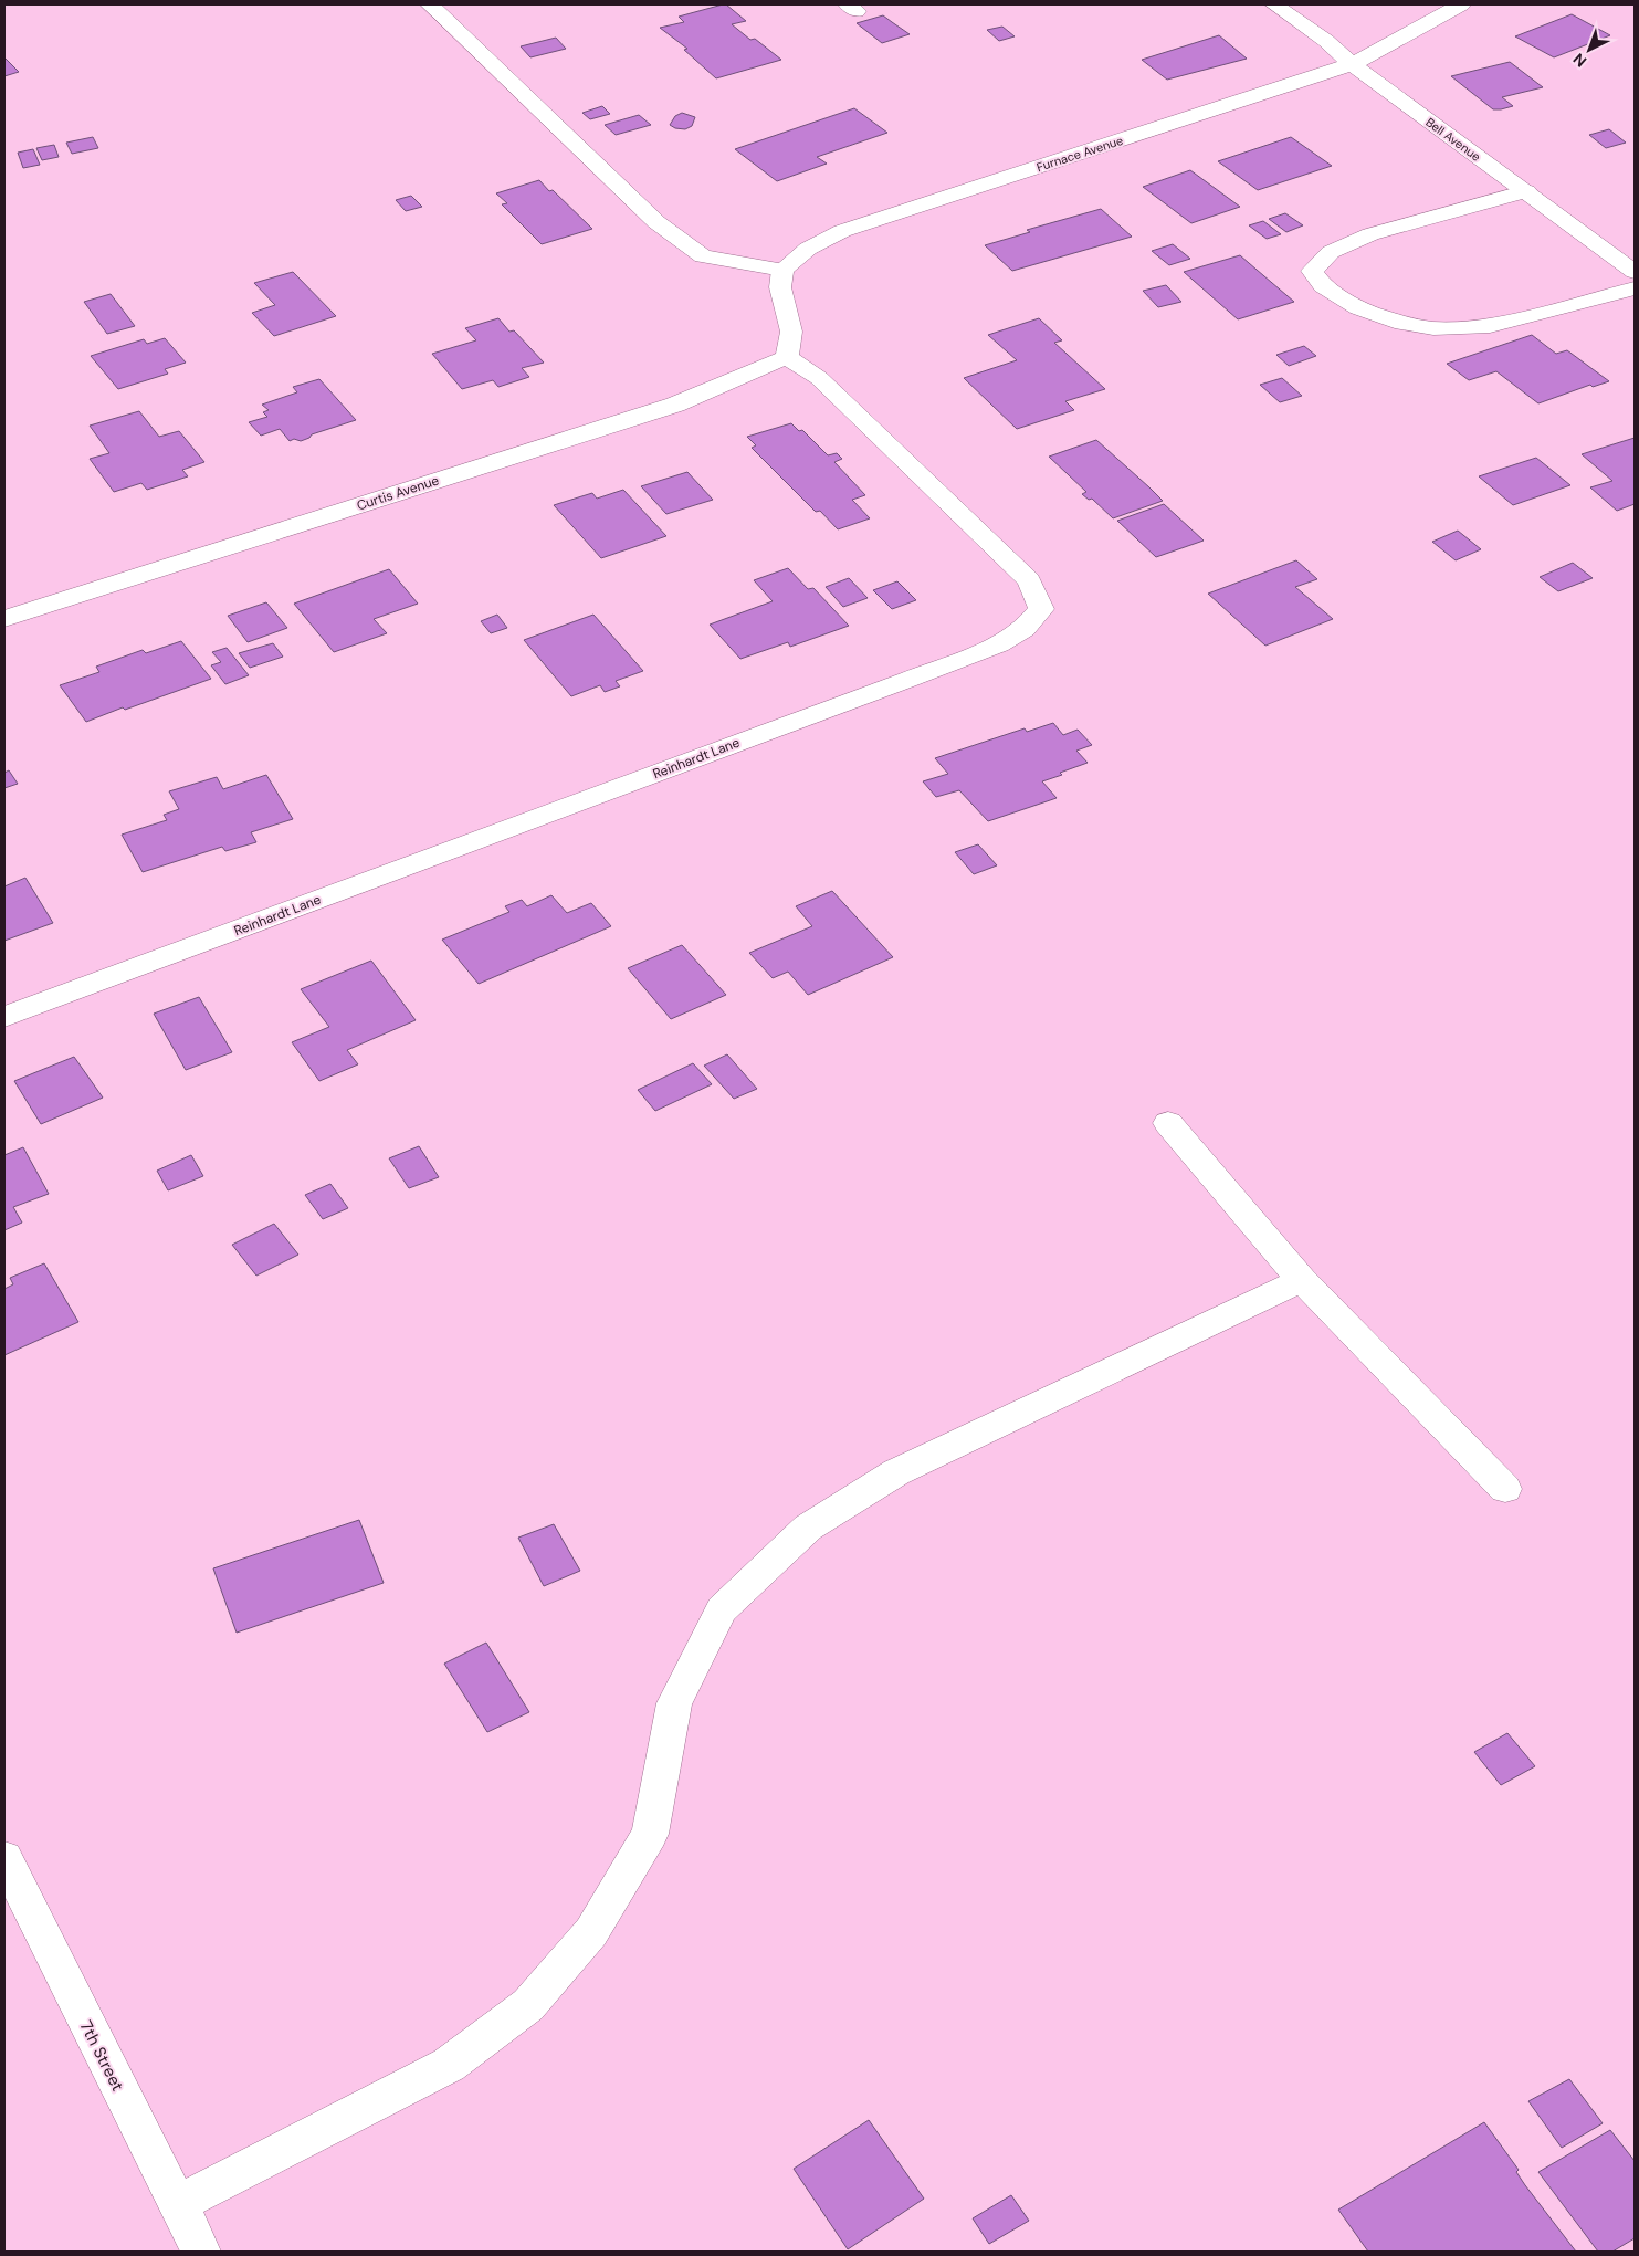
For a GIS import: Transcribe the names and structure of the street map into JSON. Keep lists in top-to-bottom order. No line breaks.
{"streets":{"street":["Bell Avenue","Furnace Avenue","Curtis Avenue","Reinhardt Lane","7th Street"]},"crossings":[["Bell Avenue","Furnace Avenue"],["Curtis Avenue","Reinhardt Lane"]],"north":"bottom left"}
